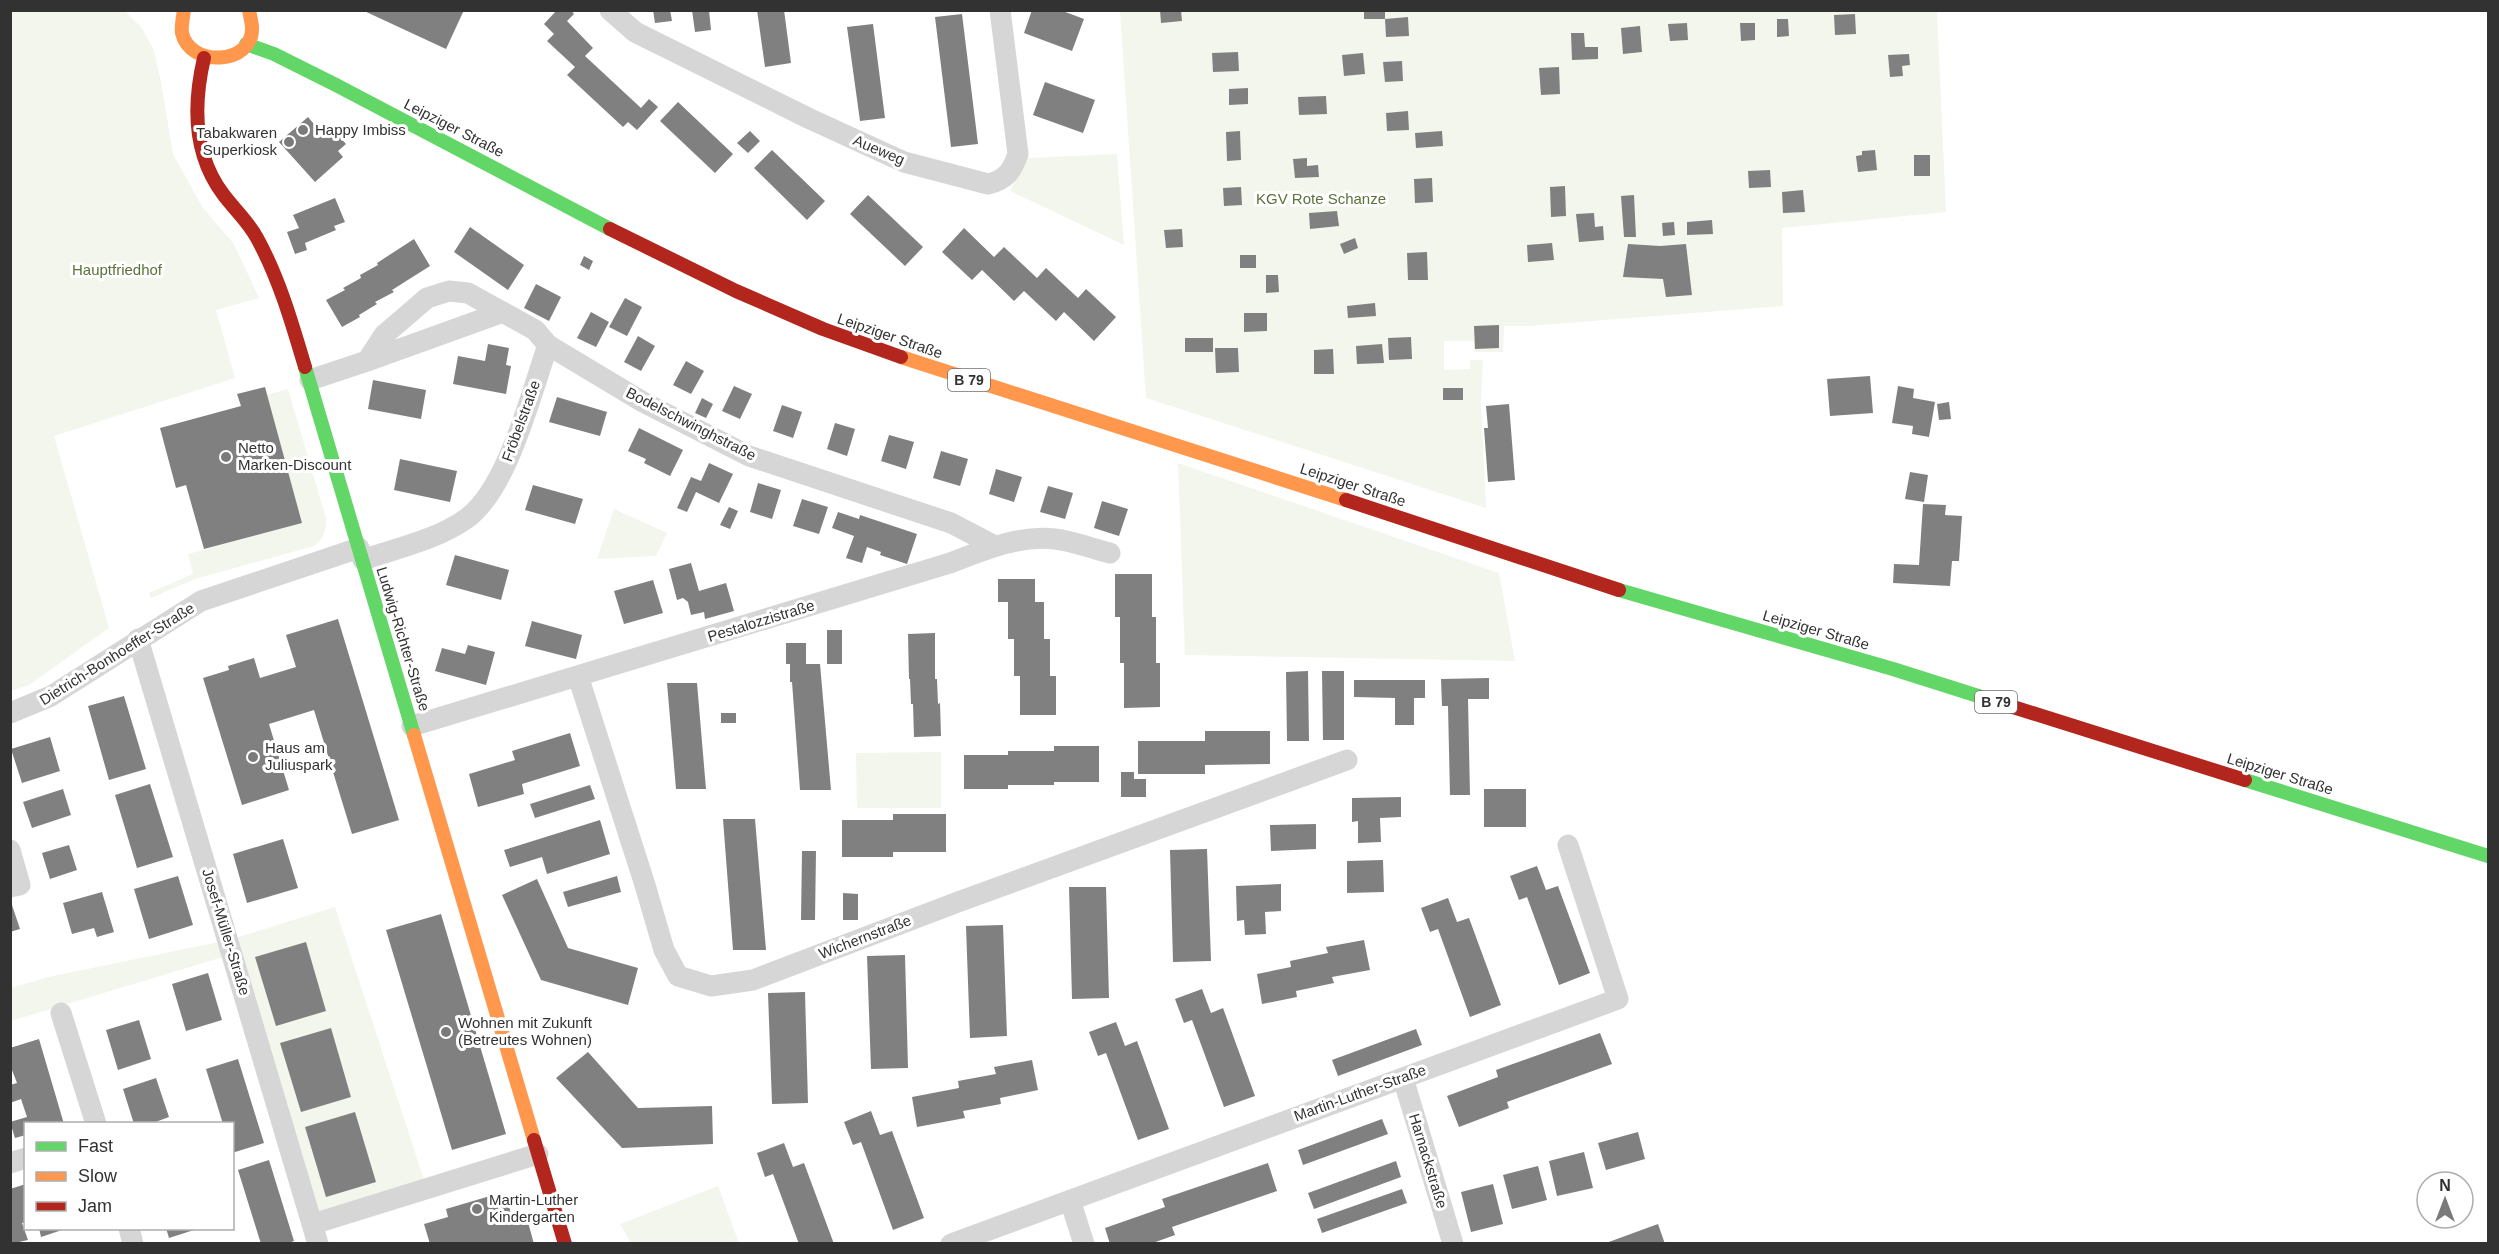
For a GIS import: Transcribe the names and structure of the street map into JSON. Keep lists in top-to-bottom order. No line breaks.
{"streets":{"main road":["Leipziger Straße","B 79","Ludwig-Richter-Straße"],"street":["Aueweg","Fröbelstraße","Bodelschwinghstraße","Pestalozzistraße","Dietrich-Bonhoeffer-Straße","Josef-Müller-Straße","Wichernstraße","Martin-Luther-Straße","Harnackstraße"]},"crossings":[["Fröbelstraße","Bodelschwinghstraße"],["Fröbelstraße","Ludwig-Richter-Straße"],["Fröbelstraße","Dietrich-Bonhoeffer-Straße"],["Bodelschwinghstraße","Pestalozzistraße"],["Pestalozzistraße","Ludwig-Richter-Straße"],["Pestalozzistraße","Wichernstraße"],["Ludwig-Richter-Straße","Dietrich-Bonhoeffer-Straße"],["Ludwig-Richter-Straße","Josef-Müller-Straße"],["Dietrich-Bonhoeffer-Straße","Josef-Müller-Straße"],["Martin-Luther-Straße","Harnackstraße"]],"parks":["KGV Rote Schanze","Hauptfriedhof"],"places":["Happy Imbiss","Tabakwaren Superkiosk","Netto Marken-Discount","Haus am Juliuspark","Wohnen mit Zukunft (Betreutes Wohnen)","Martin-Luther Kindergarten"],"legend":["Fast","Slow","Jam"],"north":"top"}
